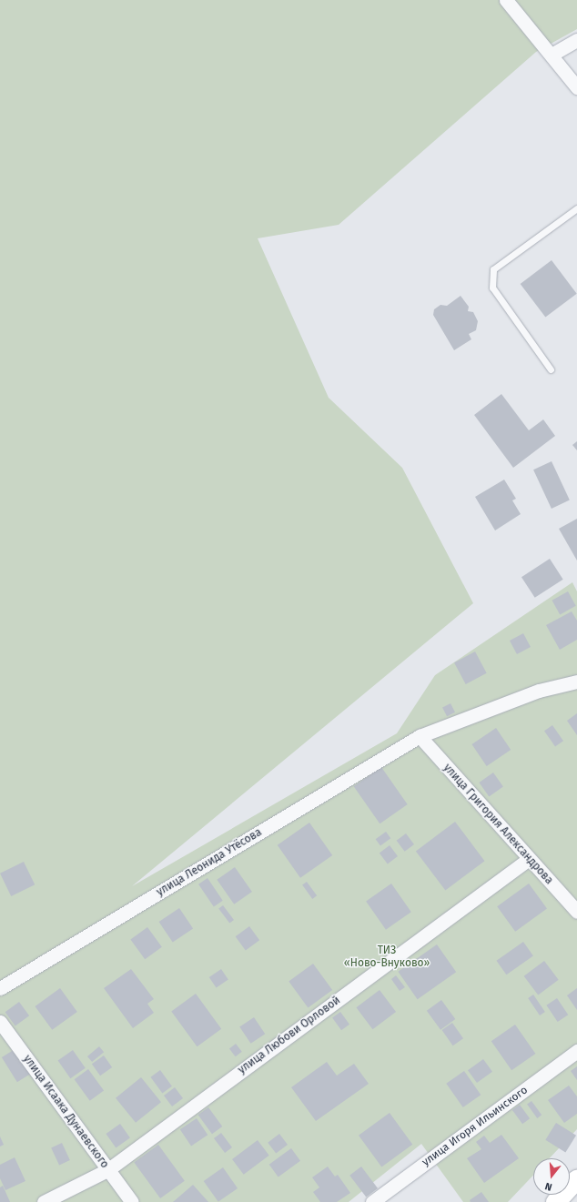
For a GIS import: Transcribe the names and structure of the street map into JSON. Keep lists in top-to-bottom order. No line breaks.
{"streets":{"street":["улица Григория Александрова","улица Леонида Утёсова","улица Любови Орловой","улица Исаака Дунаевского","улица Игоря Ильинского"]},"crossings":[["улица Григория Александрова","улица Леонида Утёсова"],["улица Григория Александрова","улица Любови Орловой"],["улица Любови Орловой","улица Исаака Дунаевского"]],"parks":["ТИЗ «Ново-Внуково»"],"north":"bottom"}
